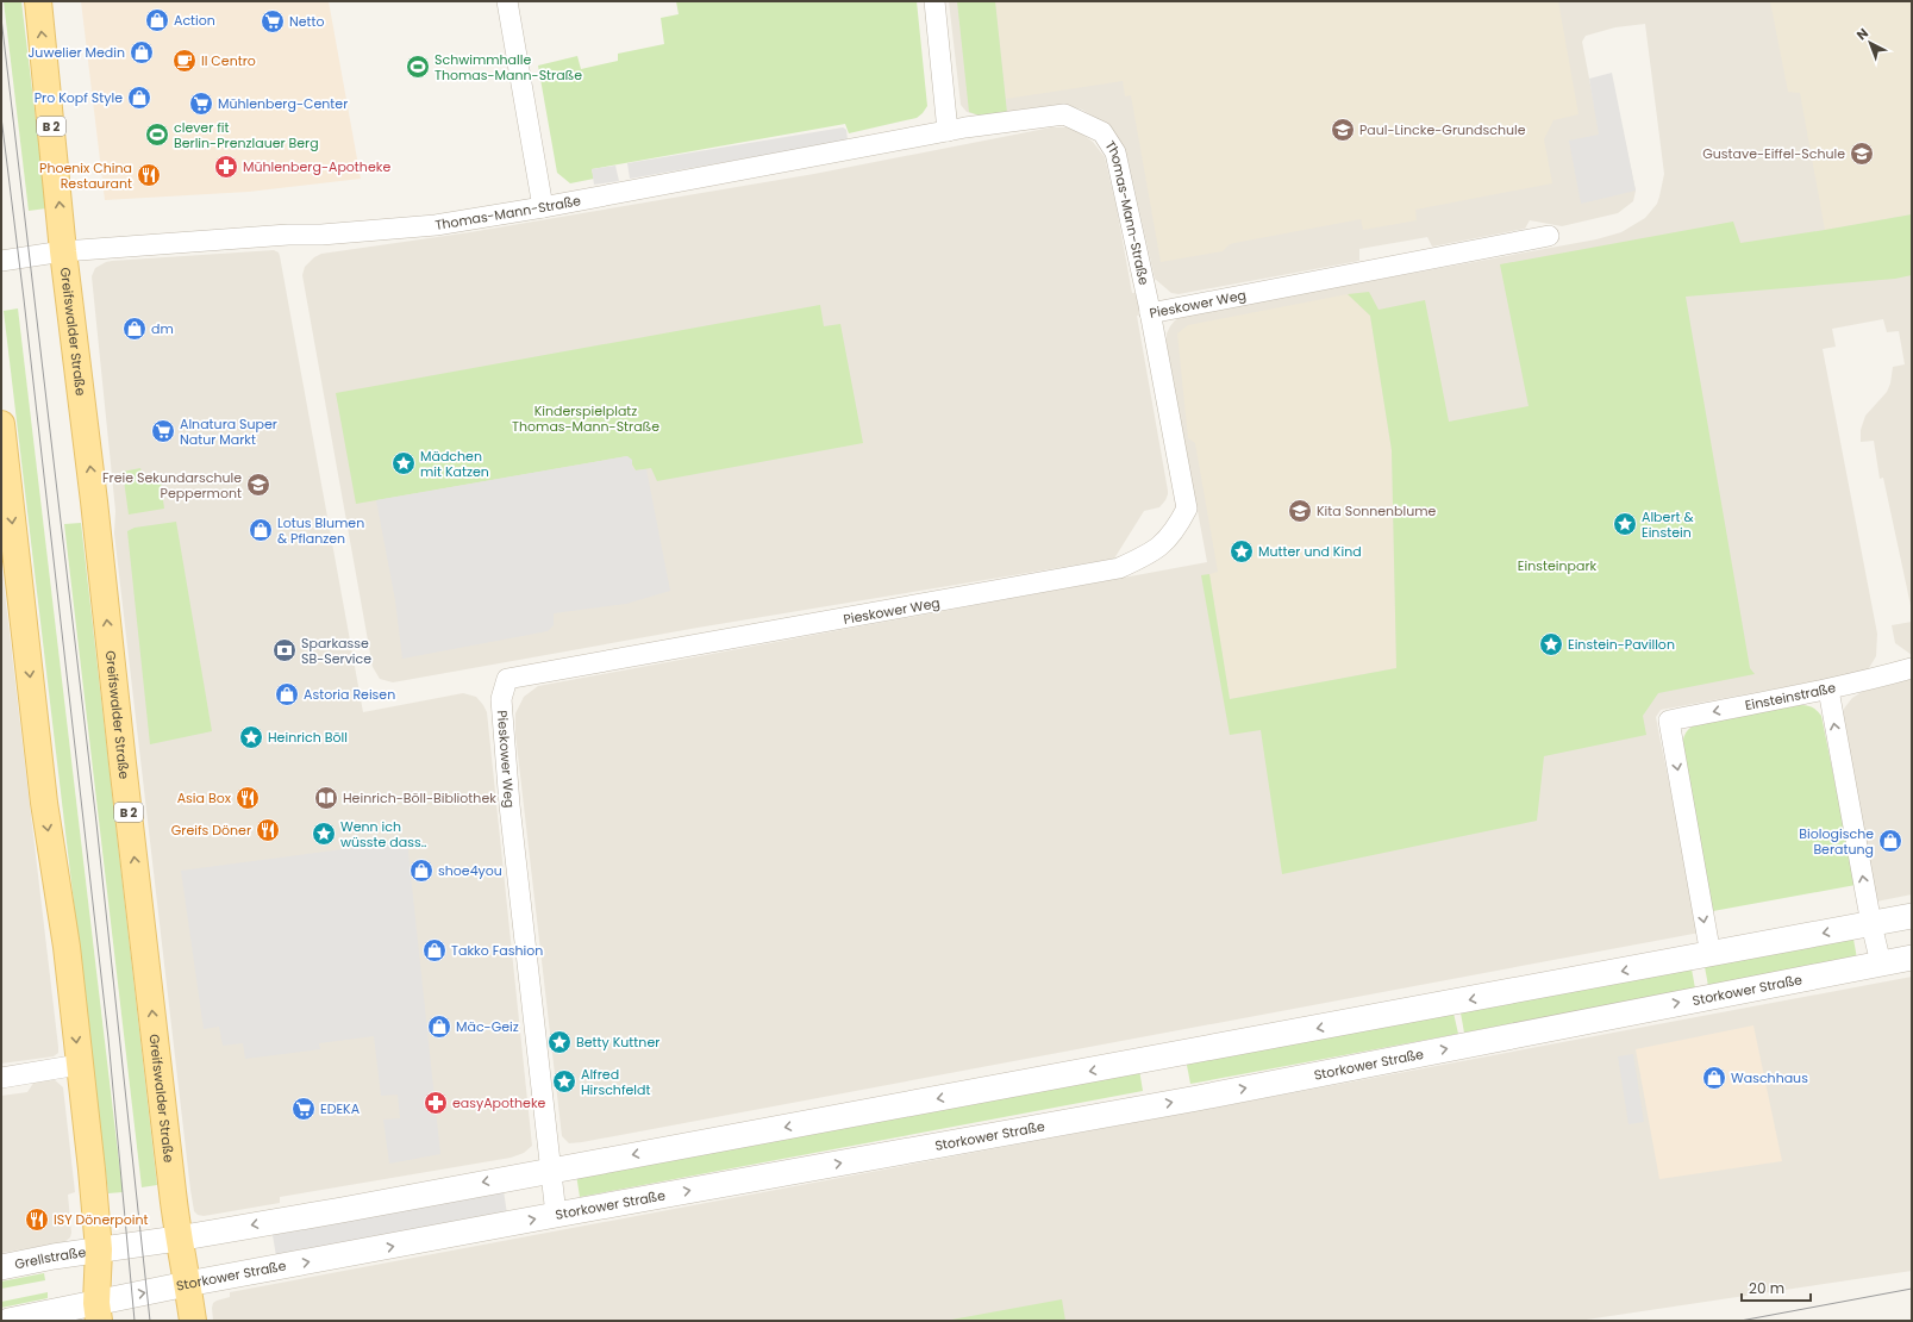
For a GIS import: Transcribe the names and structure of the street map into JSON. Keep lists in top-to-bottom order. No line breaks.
{"streets":{"main road":["B 2","Greifswalder Straße"],"street":["Thomas-Mann-Straße","Pieskower Weg","Einsteinstraße","Storkower Straße","Grellstraße"]},"crossings":[["Thomas-Mann-Straße","Pieskower Weg"],["Thomas-Mann-Straße","Greifswalder Straße"],["Pieskower Weg","Storkower Straße"],["Greifswalder Straße","Storkower Straße"]],"parks":["Kinderspielplatz Thomas-Mann-Straße","Einsteinpark"],"places":{"shop":["Action","Juwelier Medin","Pro Kopf Style","dm","Lotus Blumen & Pflanzen","Astoria Reisen","Biologische Beratung","shoe4you","Takko Fashion","Mäc-Geiz","Waschhaus"],"supermarket":["Netto","Mühlenberg-Center","Alnatura Super Natur Markt","EDEKA"],"cafe":["Il Centro"],"sports":["Schwimmhalle Thomas-Mann-Straße","clever fit Berlin-Prenzlauer Berg"],"school or university":["Paul-Lincke-Grundschule","Gustave-Eiffel-Schule","Freie Sekundarschule Peppermont","Kita Sonnenblume"],"pharmacy":["Mühlenberg-Apotheke","easyApotheke"],"restaurant":["Phoenix China Restaurant","Asia Box","Greifs Döner","ISY Dönerpoint"],"place":["Mädchen mit Katzen","Albert & Einstein","Mutter und Kind","Einstein-Pavillon","Heinrich Böll","Wenn ich wüsste dass..","Betty Kuttner","Alfred Hirschfeldt"],"bank":["Sparkasse SB-Service"],"library":["Heinrich-Böll-Bibliothek"]},"scale_bar":"20 m","north":"top left"}
